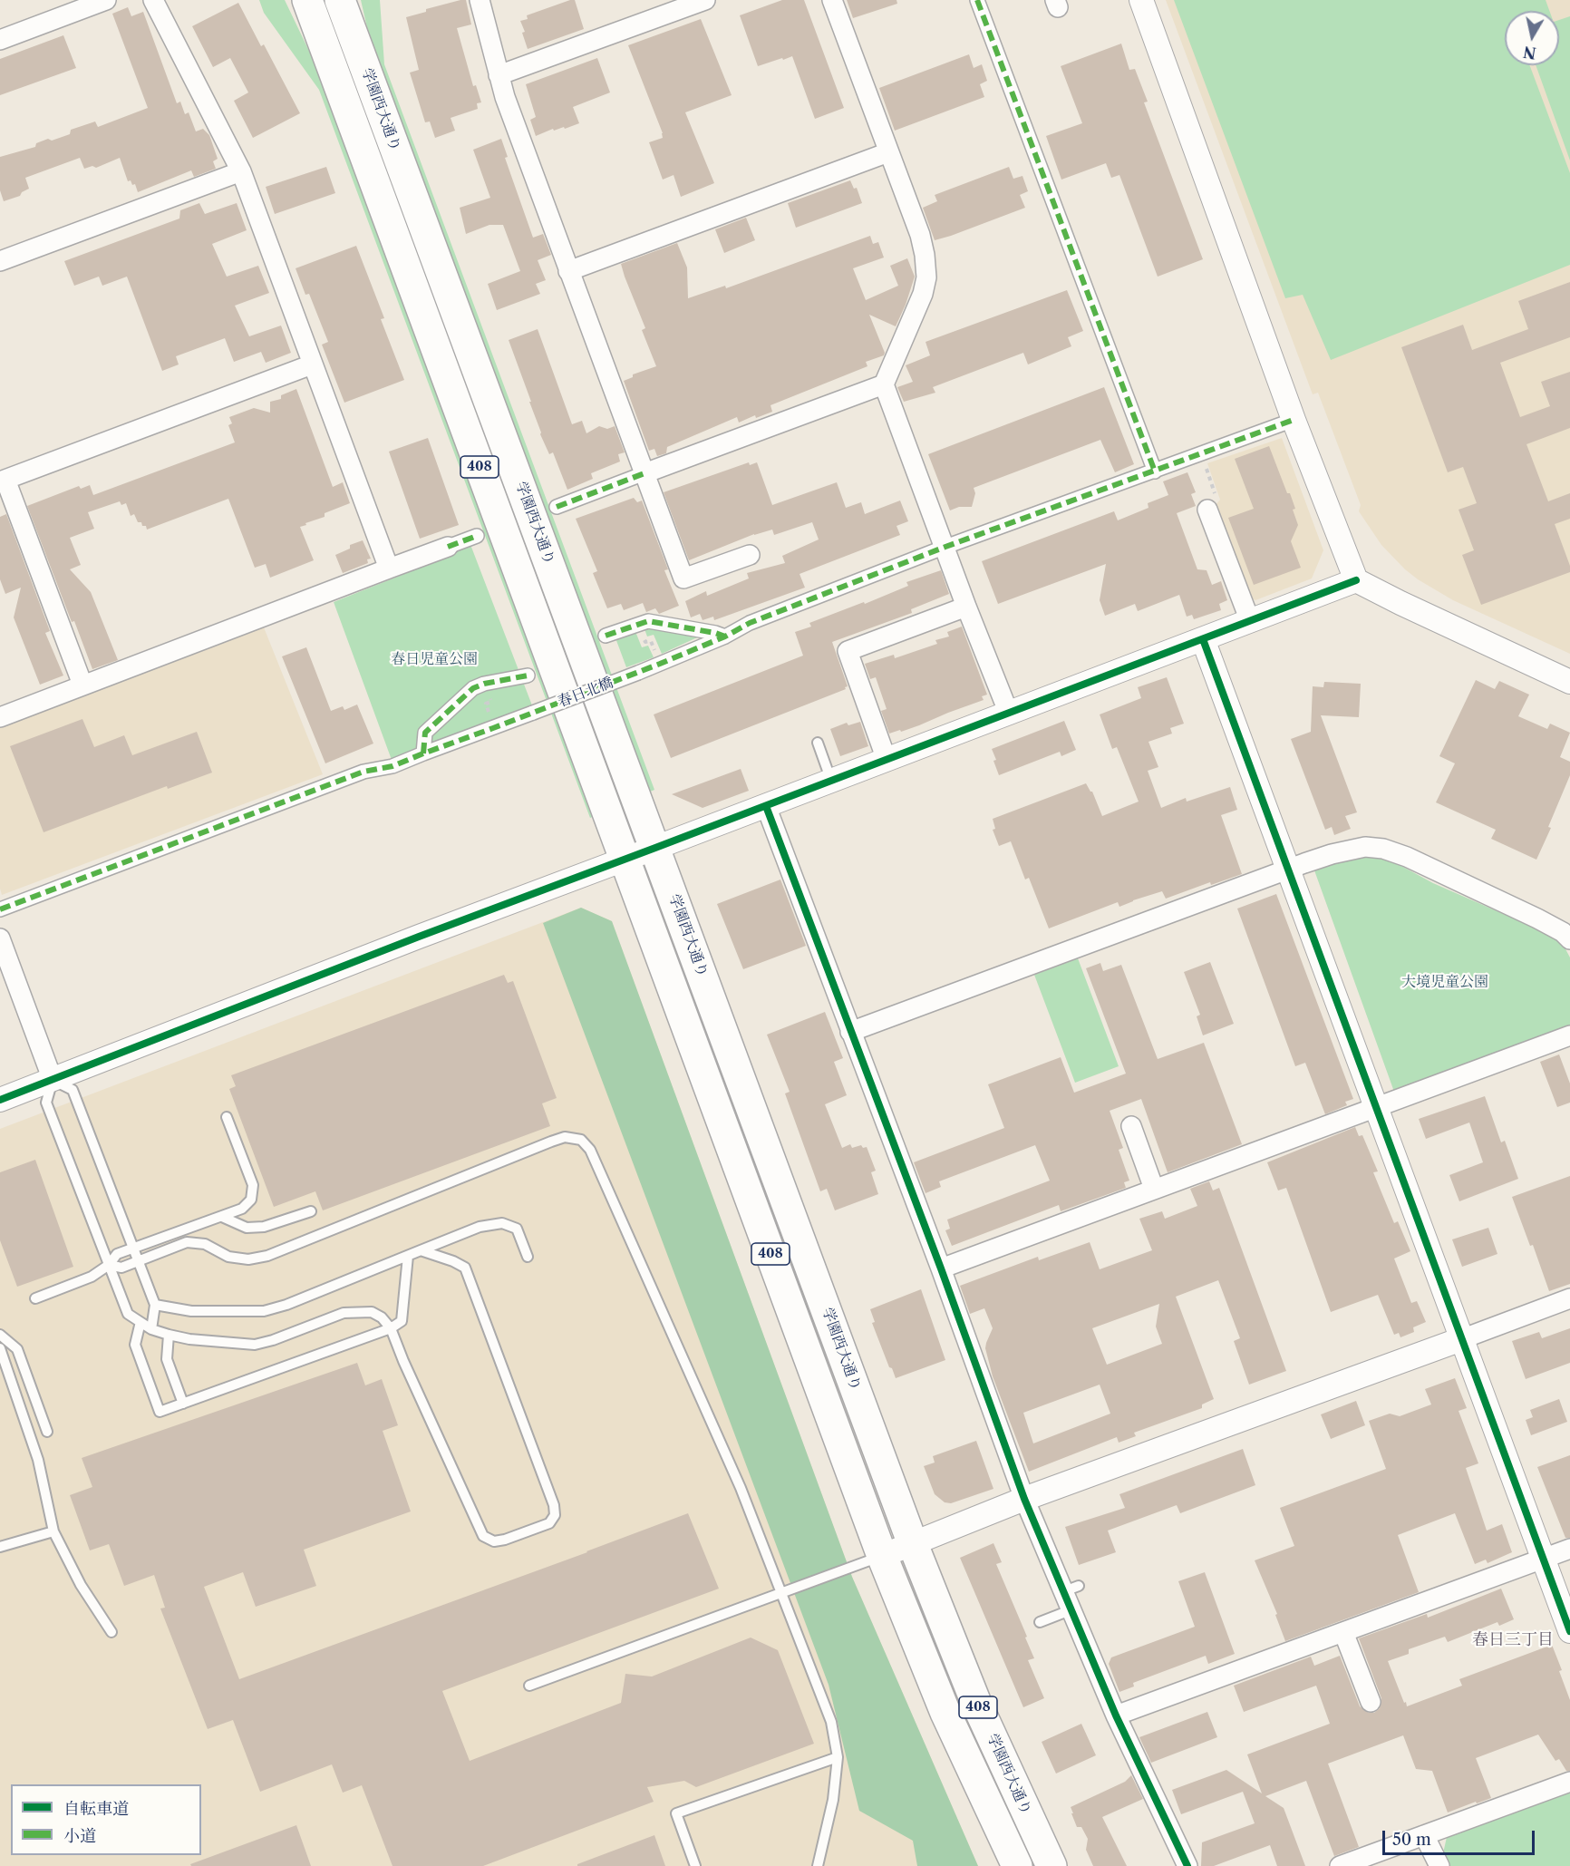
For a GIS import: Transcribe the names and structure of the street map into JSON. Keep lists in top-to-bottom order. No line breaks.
{"streets":{"highway":["学園西大通り","408"],"street":["春日北橋"]},"districts":["春日三丁目"],"parks":["春日児童公園","大境児童公園"],"legend":["自転車道","小道"],"scale_bar":"50 m","north":"bottom"}
